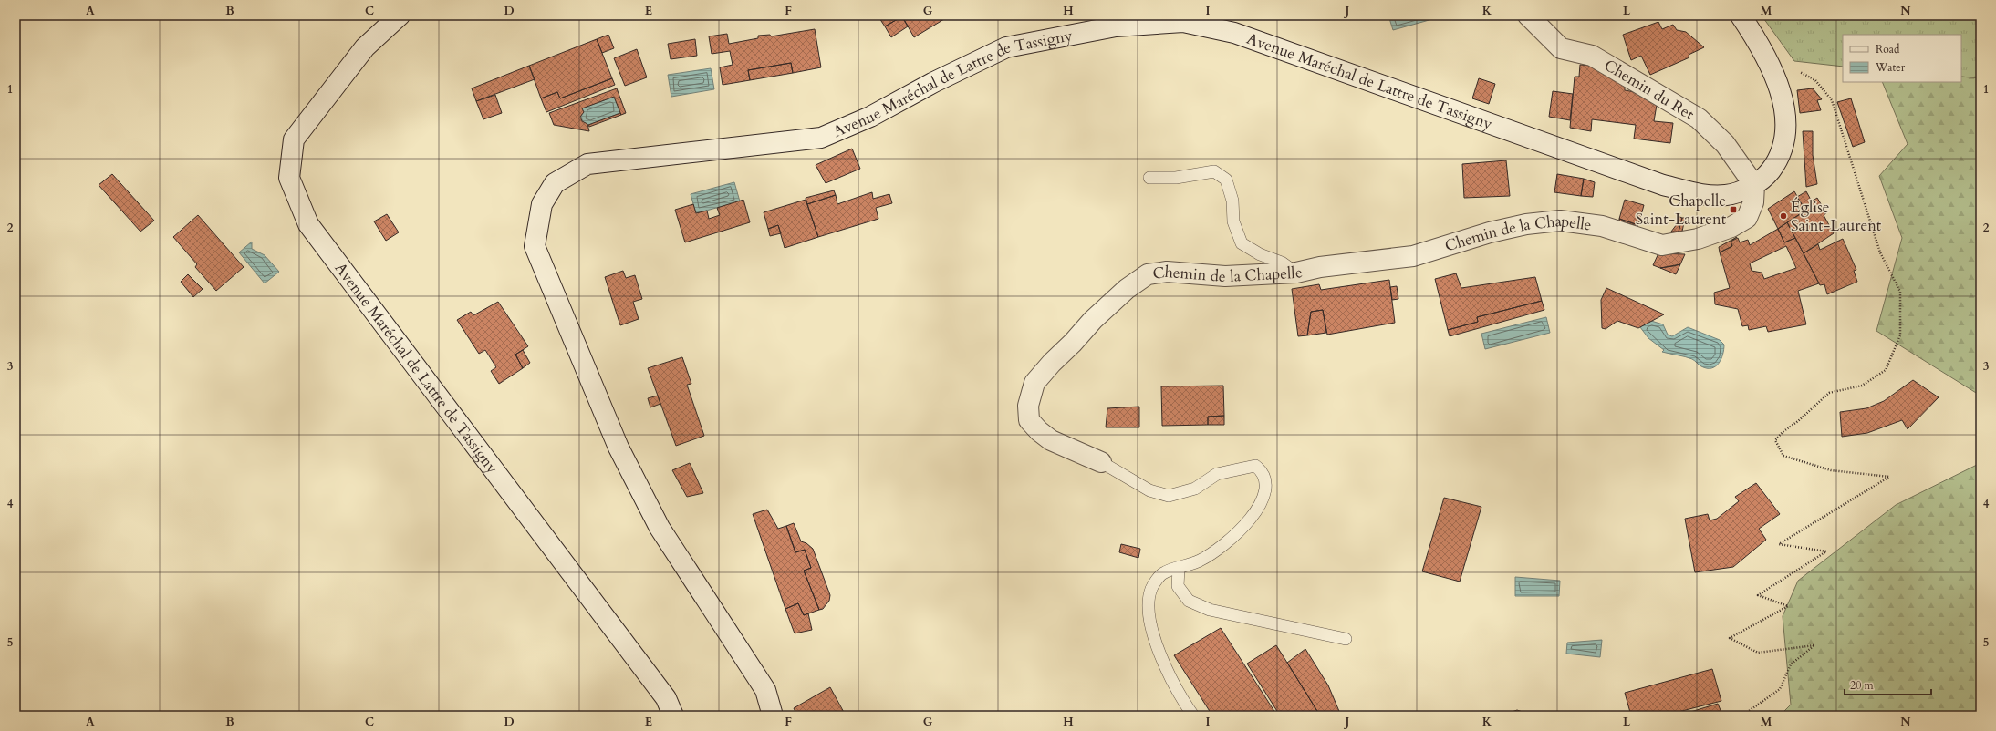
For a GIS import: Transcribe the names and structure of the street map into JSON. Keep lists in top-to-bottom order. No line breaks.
{"streets":{"street":["Avenue Maréchal de Lattre de Tassigny","Chemin du Ret","Chemin de la Chapelle"]},"crossings":[["Avenue Maréchal de Lattre de Tassigny","Chemin du Ret"],["Avenue Maréchal de Lattre de Tassigny","Chemin de la Chapelle"],["Chemin du Ret","Chemin de la Chapelle"]],"places":{"transit":["Chapelle Saint-Laurent"],"other":["Église Saint-Laurent"]},"legend":["Road","Water"],"scale_bar":"20 m","grid":{"columns":["A","B","C","D","E","F","G","H","I","J","K","L","M","N"],"rows":["1","2","3","4","5"]}}
